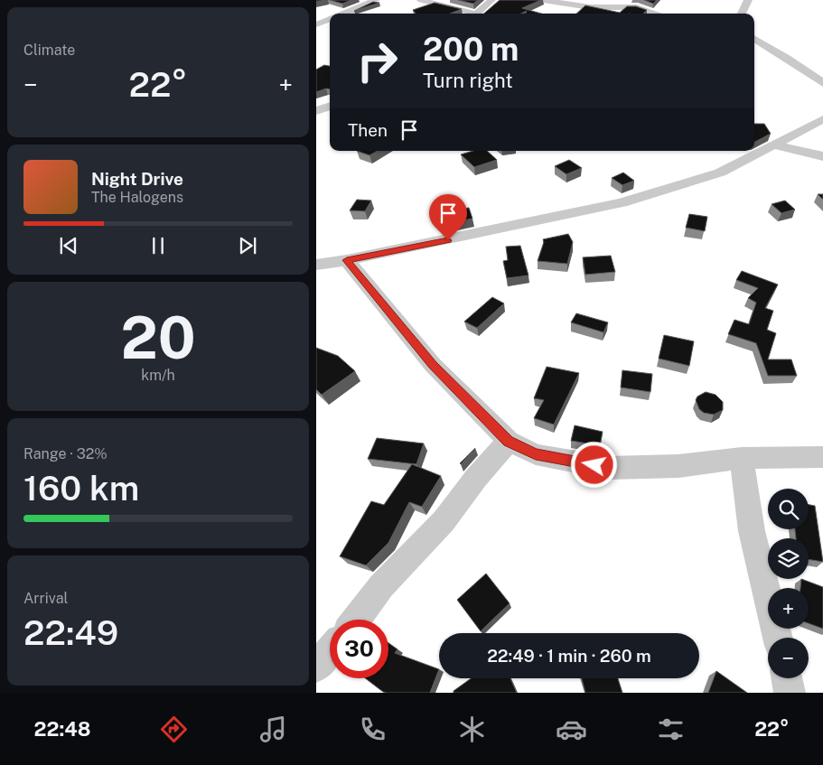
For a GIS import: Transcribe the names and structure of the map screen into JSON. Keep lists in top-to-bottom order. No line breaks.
{"page":{"tile":["Climate",["20","km/h"],["Range · 32%","160 km"],["Arrival","22:49"]],"turn":["200 m","Turn right"],"heat":["−","22°","+"],"then":"Then","song":["Night Drive","The Halogens"],"map_buttons":["+","−"],"limit":"30","trip":"22:49 · 1 min · 260 m","tabs":["22:48","22°"]}}
